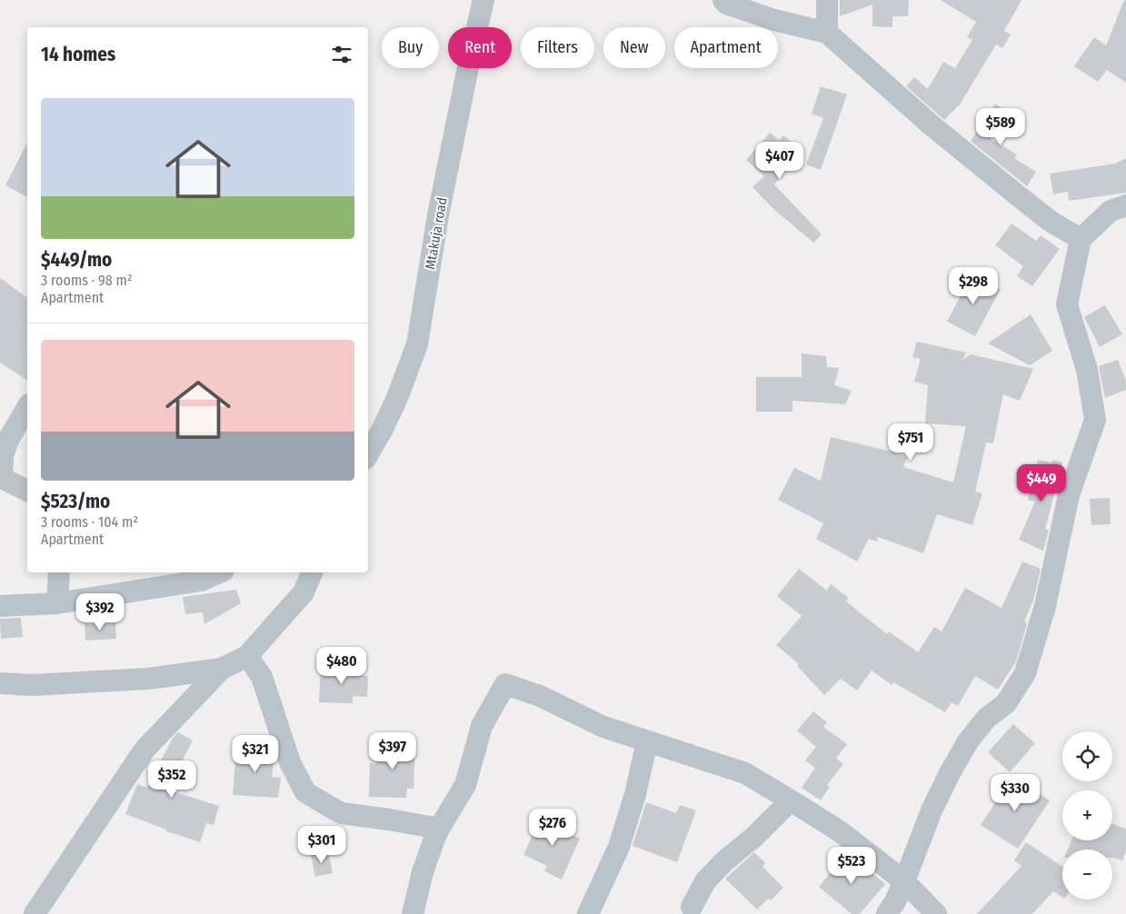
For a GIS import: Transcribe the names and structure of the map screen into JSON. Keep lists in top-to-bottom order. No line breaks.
{"streets":{"street":["Mtakuja road"]},"page":{"chip":["Buy","Rent","Filters","New","Apartment"],"heading":"14 homes","list":[{"name":"$449/mo","note":"3 rooms · 98 m² · Apartment"},{"name":"$523/mo","note":"3 rooms · 104 m² · Apartment"}],"price":["$589","$407","$298","$751","$449","$392","$480","$397","$321","$352","$330","$276","$301","$523"],"map_buttons":["+","−"]}}
